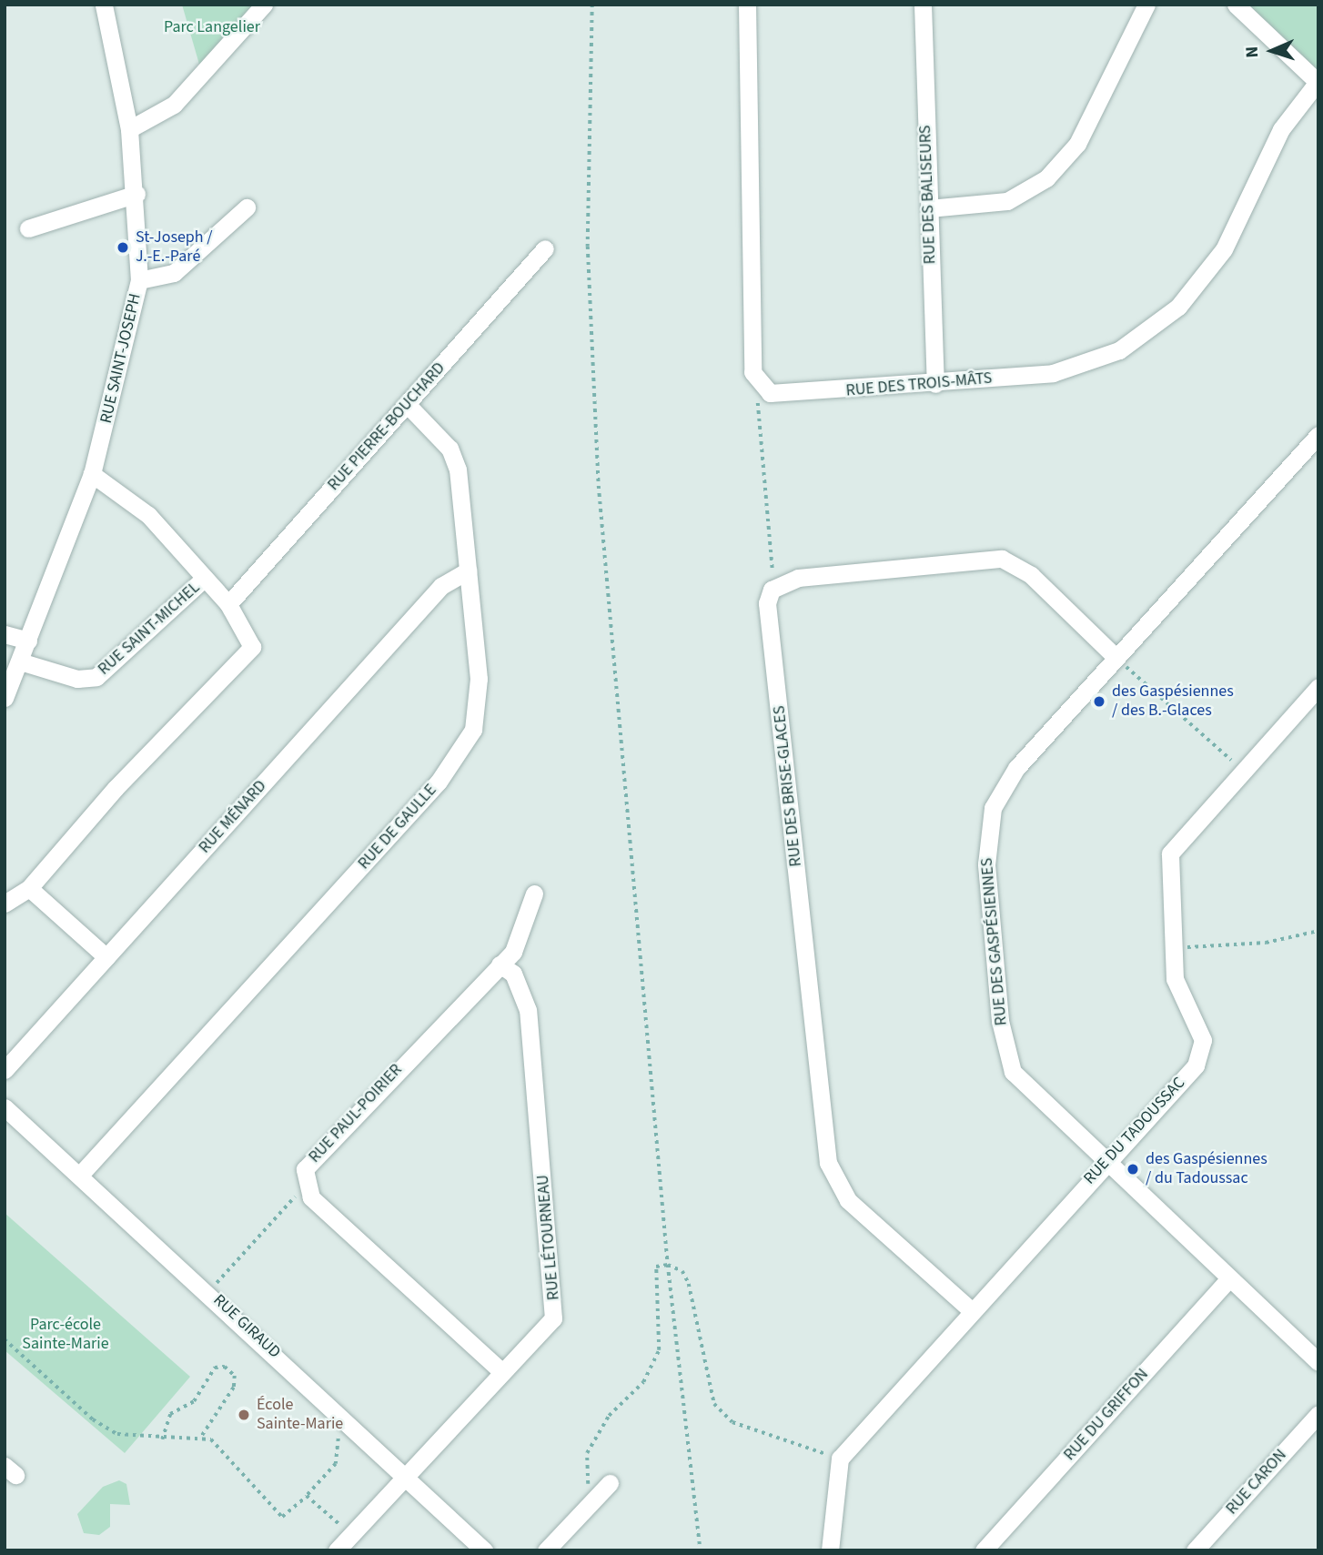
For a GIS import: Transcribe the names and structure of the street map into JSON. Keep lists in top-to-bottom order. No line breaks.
{"streets":{"street":["RUE DES BALISEURS","RUE SAINT-JOSEPH","RUE DES TROIS-MÂTS","RUE PIERRE-BOUCHARD","RUE SAINT-MICHEL","RUE DES BRISE-GLACES","RUE MÉNARD","RUE DE GAULLE","RUE DES GASPÉSIENNES","RUE PAUL-POIRIER","RUE DU TADOUSSAC","RUE LÉTOURNEAU","RUE GIRAUD","RUE DU GRIFFON","RUE CARON"]},"crossings":[["RUE DES BALISEURS","RUE DES TROIS-MÂTS"],["RUE SAINT-JOSEPH","RUE SAINT-MICHEL"],["RUE PIERRE-BOUCHARD","RUE SAINT-MICHEL"],["RUE PIERRE-BOUCHARD","RUE DE GAULLE"],["RUE DES BRISE-GLACES","RUE DU TADOUSSAC"],["RUE MÉNARD","RUE DE GAULLE"],["RUE DE GAULLE","RUE GIRAUD"],["RUE DES GASPÉSIENNES","RUE DU TADOUSSAC"],["RUE DES GASPÉSIENNES","RUE DU GRIFFON"],["RUE PAUL-POIRIER","RUE LÉTOURNEAU"],["RUE LÉTOURNEAU","RUE GIRAUD"]],"parks":["Parc Langelier","Parc-école Sainte-Marie"],"places":["St-Joseph / J.-E.-Paré","des Gaspésiennes / des B.-Glaces","des Gaspésiennes / du Tadoussac","École Sainte-Marie"],"north":"left"}
